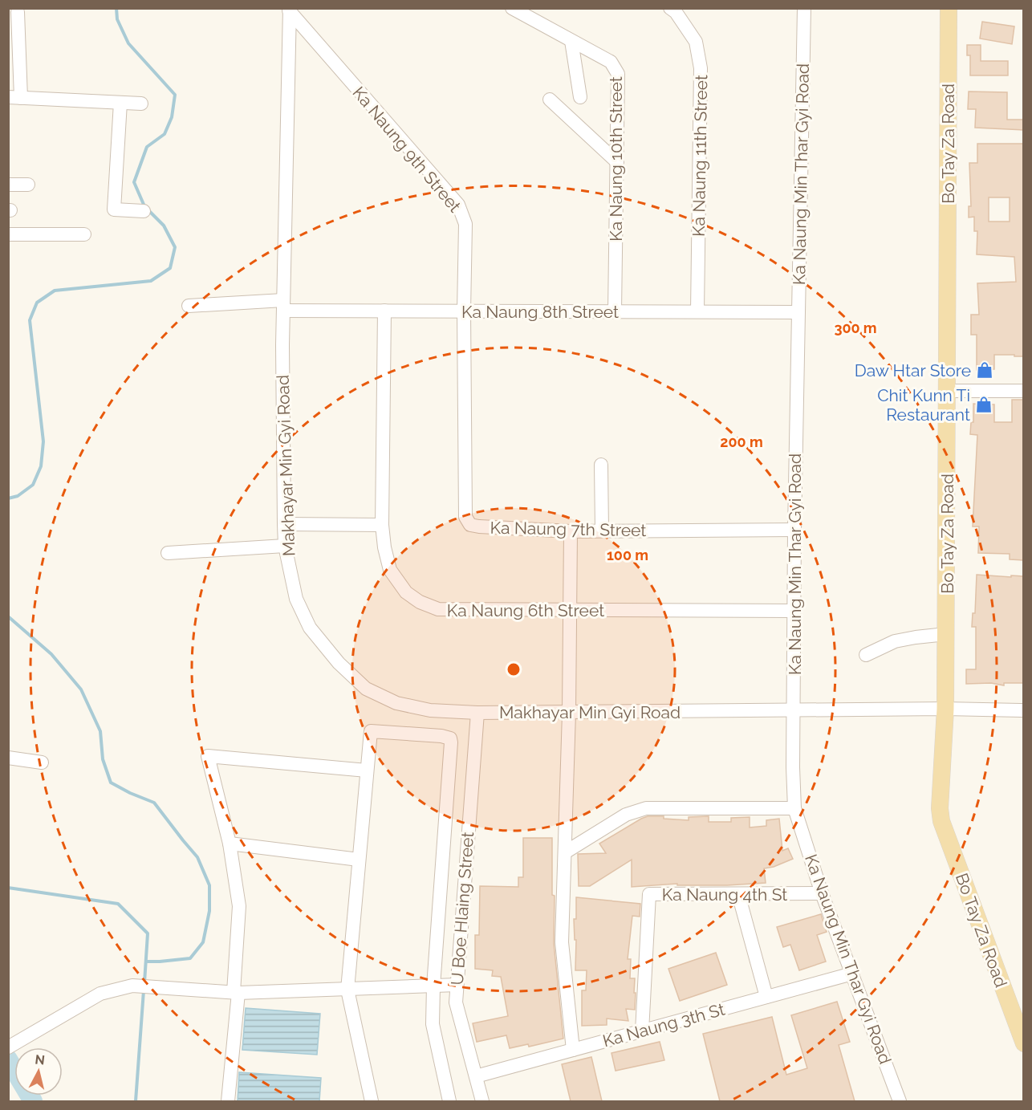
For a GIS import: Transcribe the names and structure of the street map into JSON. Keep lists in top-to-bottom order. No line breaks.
{"streets":{"main road":["Bo Tay Za Road"],"street":["Ka Naung 9th Street","Ka Naung 11th Street","Ka Naung 10th Street","Ka Naung Min Thar Gyi Road","Ka Naung 8th Street","Makhayar Min Gyi Road","Ka Naung 7th Street","Ka Naung 6th Street","Ka Naung 4th St","U Boe Hlaing Street","Ka Naung 3th St"]},"crossings":[["Bo Tay Za Road","Makhayar Min Gyi Road"],["Ka Naung 9th Street","Ka Naung 8th Street"],["Ka Naung 9th Street","Makhayar Min Gyi Road"],["Ka Naung 9th Street","Ka Naung 7th Street"],["Ka Naung 11th Street","Ka Naung 8th Street"],["Ka Naung 10th Street","Ka Naung 8th Street"],["Ka Naung Min Thar Gyi Road","Ka Naung 8th Street"],["Ka Naung Min Thar Gyi Road","Makhayar Min Gyi Road"],["Ka Naung Min Thar Gyi Road","Ka Naung 7th Street"],["Ka Naung Min Thar Gyi Road","Ka Naung 6th Street"],["Ka Naung Min Thar Gyi Road","Ka Naung 4th St"],["Ka Naung Min Thar Gyi Road","Ka Naung 3th St"],["Ka Naung 8th Street","Makhayar Min Gyi Road"],["Ka Naung 8th Street","Ka Naung 7th Street"],["Ka Naung 8th Street","Ka Naung 6th Street"],["Makhayar Min Gyi Road","U Boe Hlaing Street"],["Ka Naung 4th St","Ka Naung 3th St"],["U Boe Hlaing Street","Ka Naung 3th St"]],"places":{"shop":["Daw Htar Store","Chit Kunn Ti Restaurant"]},"north":"top","rings":["300 m","200 m","100 m"]}
